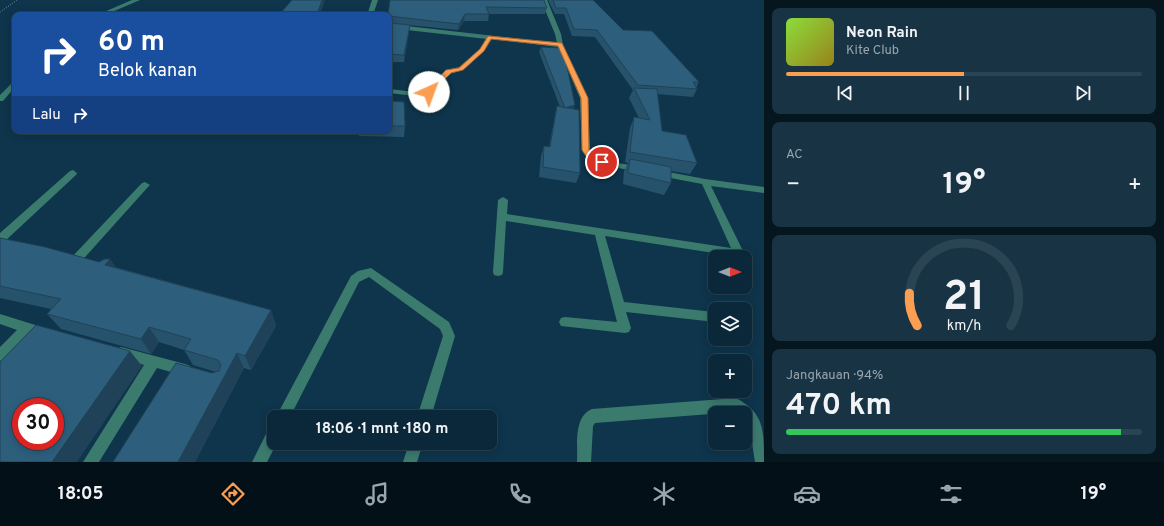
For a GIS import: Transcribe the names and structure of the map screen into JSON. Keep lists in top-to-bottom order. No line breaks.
{"north":"right","page":{"turn":["60 m","Belok kanan"],"song":["Neon Rain","Kite Club"],"then":"Lalu","tile":["AC",["Jangkauan · 94%","470 km"]],"heat":["−","19°","+"],"map_buttons":["+","−"],"limit":"30","trip":"18:06 · 1 mnt · 180 m","tabs":["18:05","19°"],"gauge":["21","km/h"]}}
